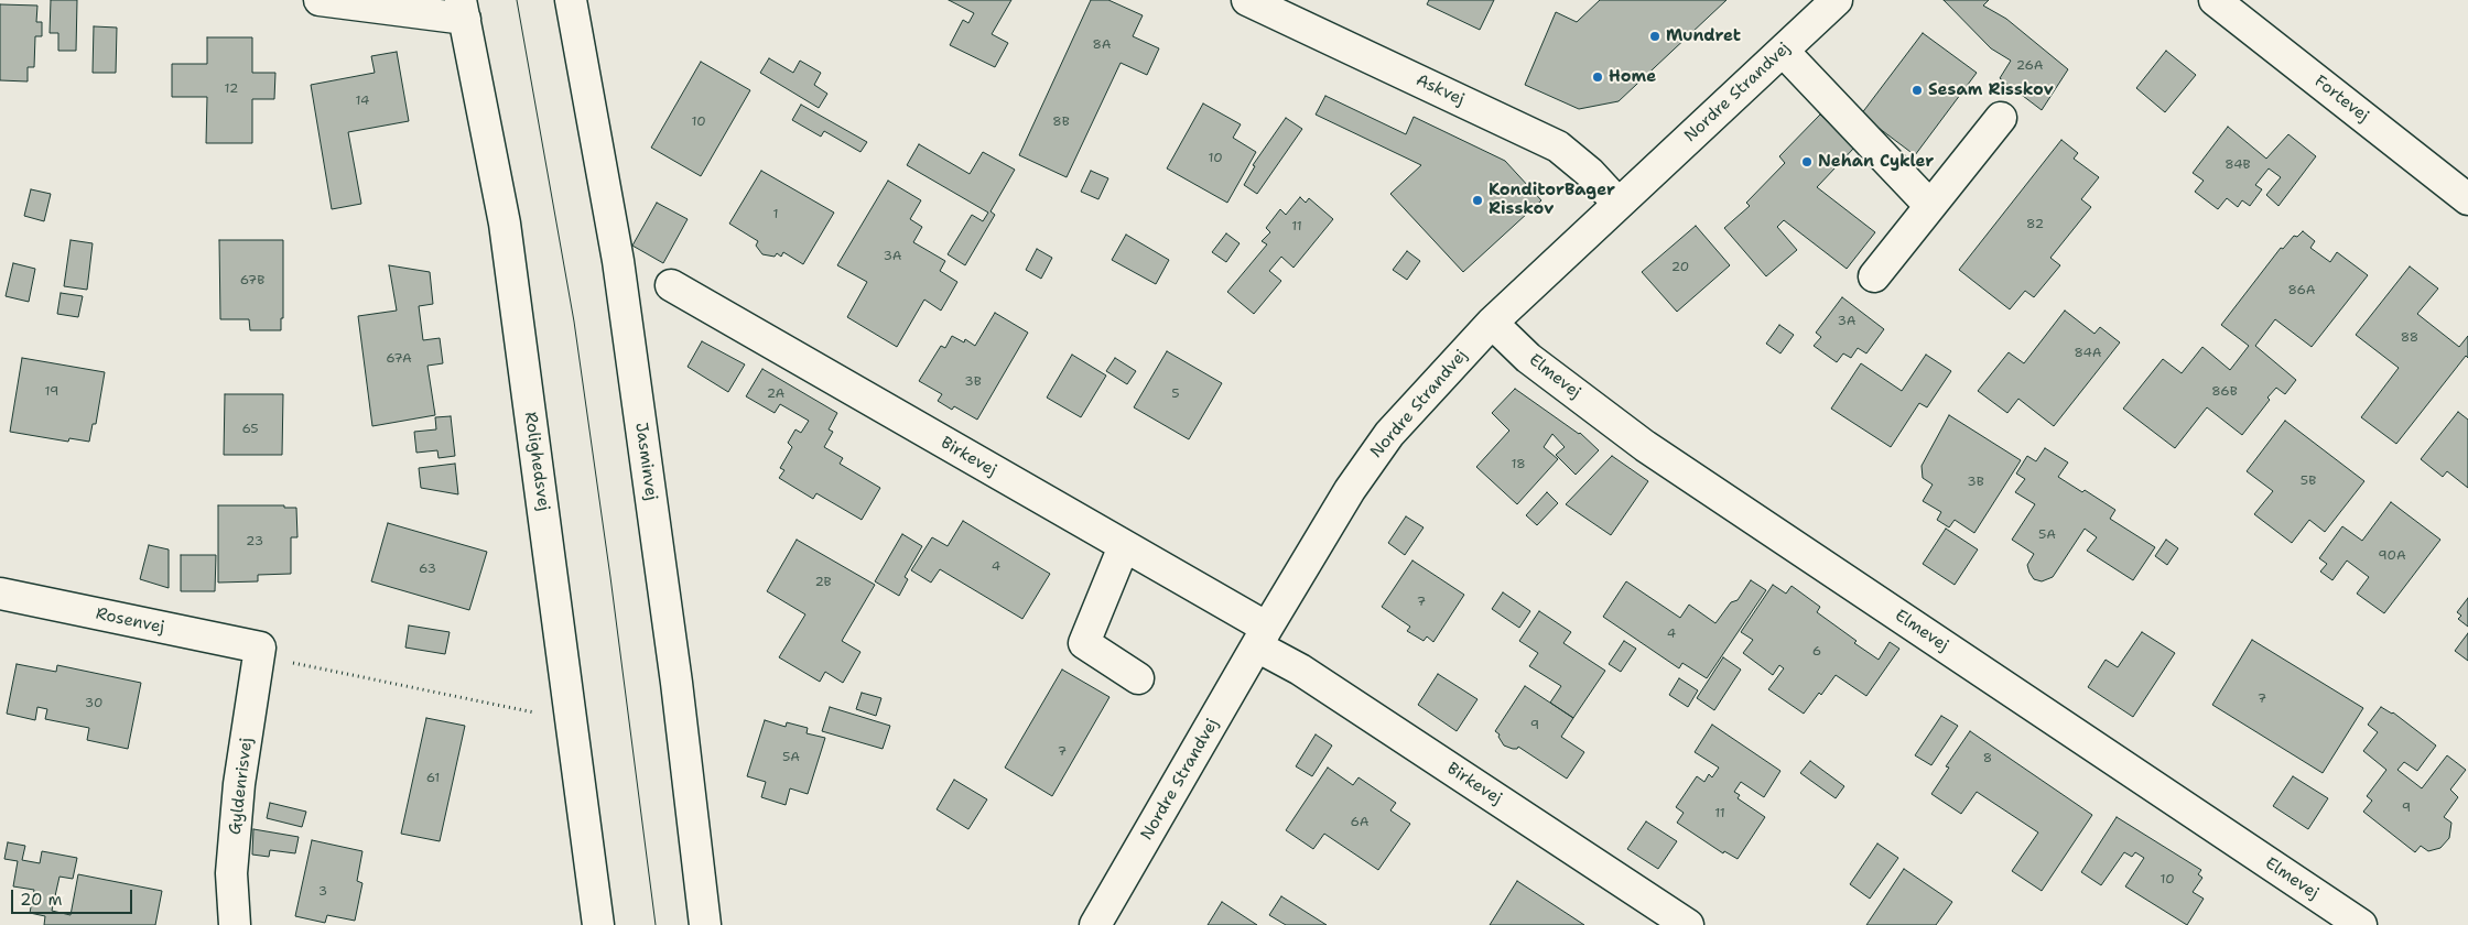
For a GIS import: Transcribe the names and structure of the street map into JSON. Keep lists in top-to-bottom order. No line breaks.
{"streets":{"street":["Askvej","Nordre Strandvej","Fortevej","Elmevej","Birkevej","Rolighedsvej","Jasminvej","Rosenvej","Gyldenrisvej"]},"crossings":[["Askvej","Nordre Strandvej"],["Nordre Strandvej","Elmevej"],["Nordre Strandvej","Birkevej"],["Rosenvej","Gyldenrisvej"]],"places":["Mundret","Home","Sesam Risskov","Nehan Cykler","KonditorBager Risskov"],"house_numbers":["8A","26A","12","14","10","8B","10","84B","1","82","11","3A","20","67B","86A","3A","88","84A","67A","3B","19","86B","2A","5","65","18","5B","3B","5A","23","90A","4","63","2B","7","4","6","7","30","9","7","5A","8","61","9","11","6A","10","3"],"scale_bar":"20 m"}
